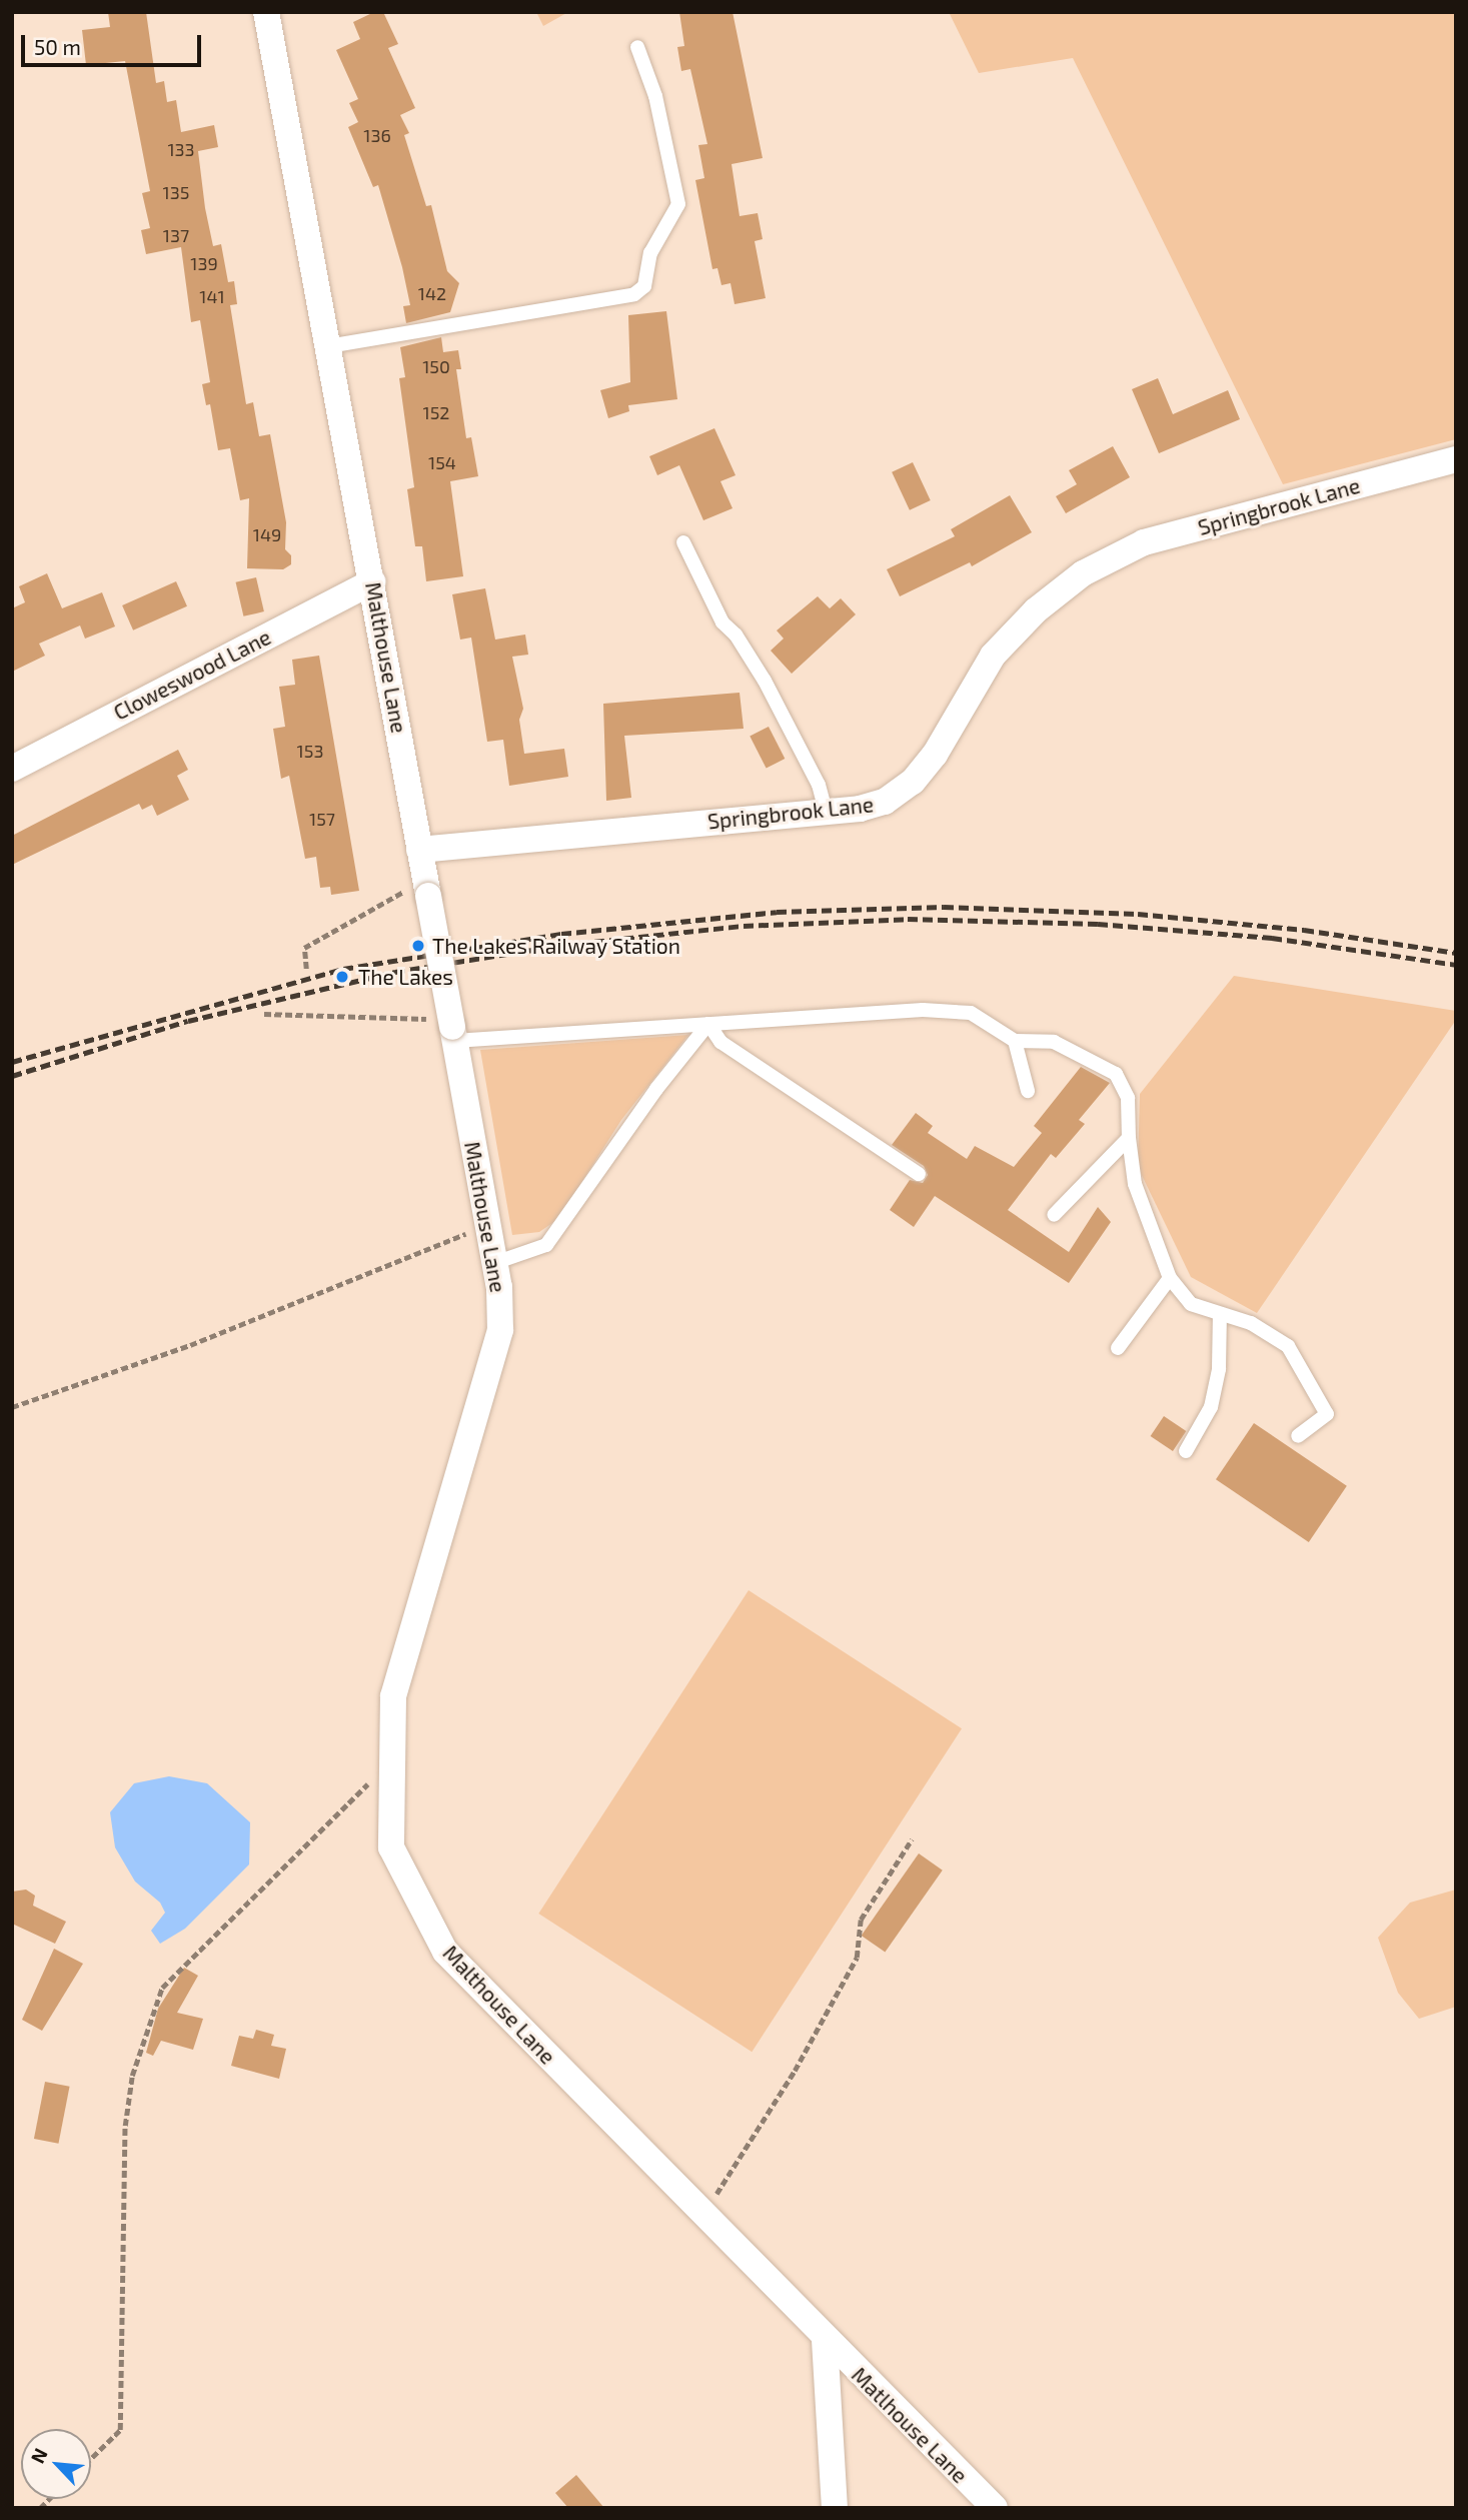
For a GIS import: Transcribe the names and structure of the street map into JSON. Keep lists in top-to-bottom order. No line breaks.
{"streets":{"street":["Springbrook Lane","Malthouse Lane","Cloweswood Lane","Matlhouse Lane"]},"crossings":[["Springbrook Lane","Malthouse Lane"],["Malthouse Lane","Cloweswood Lane"],["Malthouse Lane","Matlhouse Lane"]],"places":["The Lakes Railway Station","The Lakes"],"house_numbers":["136","133","135","137","139","142","141","150","152","154","149","153","157"],"scale_bar":"50 m","north":"top left"}
